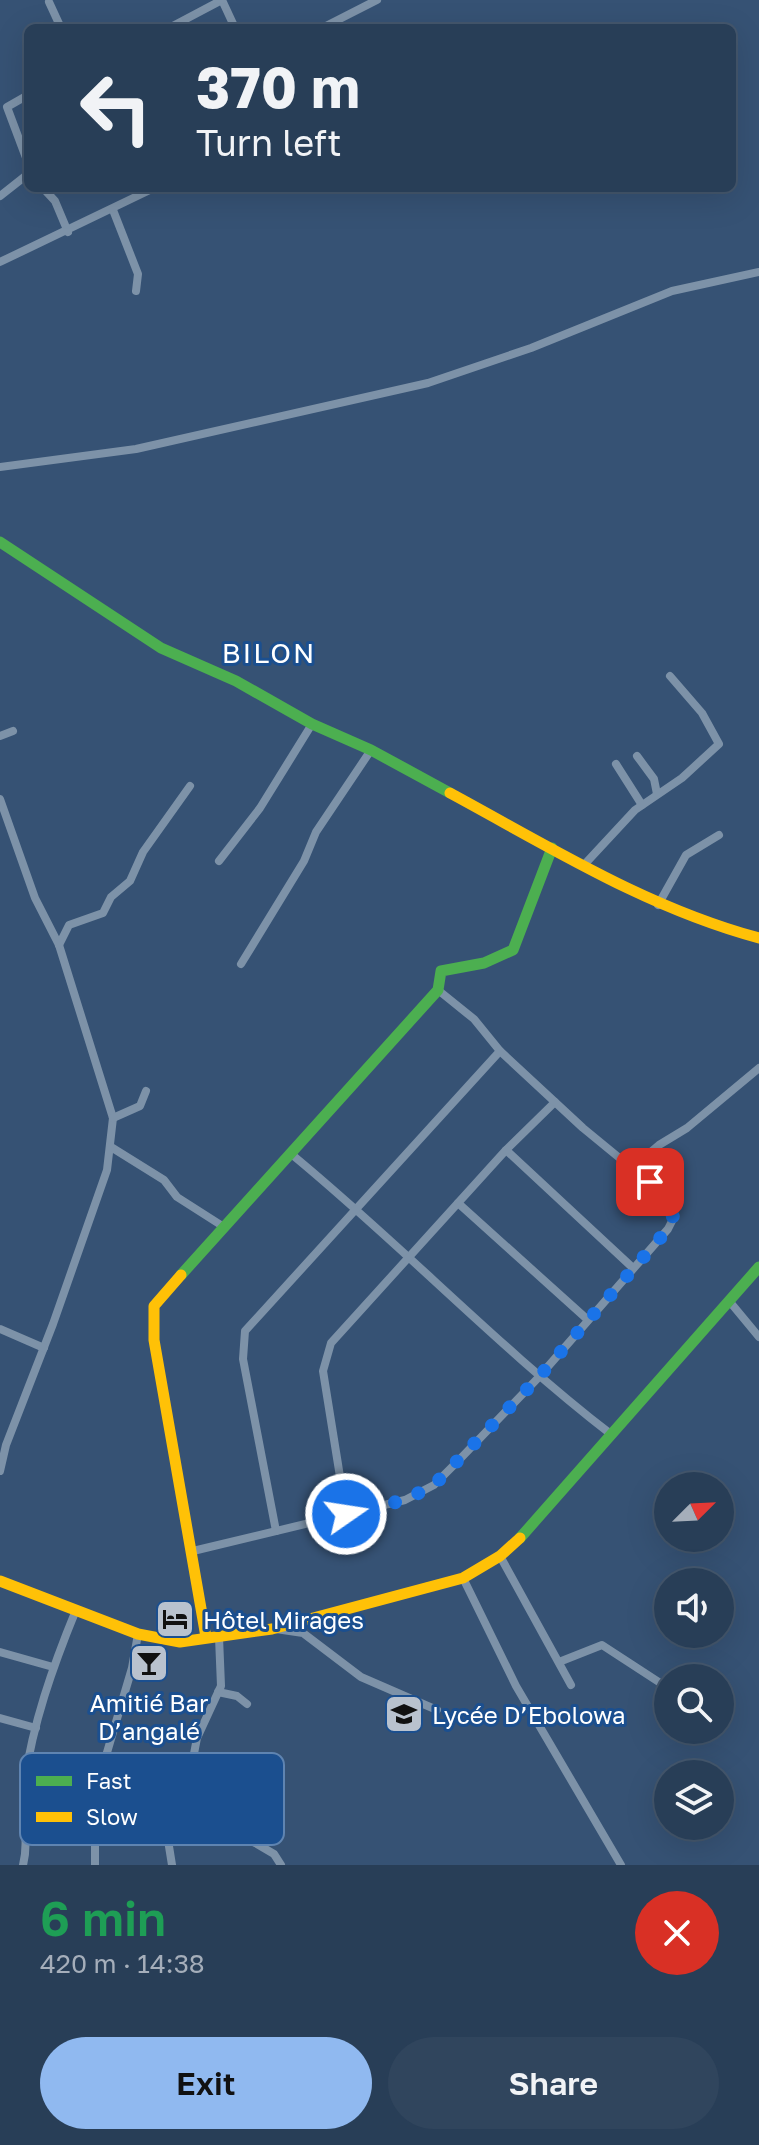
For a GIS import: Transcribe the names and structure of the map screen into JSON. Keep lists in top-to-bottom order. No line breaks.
{"districts":["BILON"],"places":{"hotel":["Hôtel Mirages"],"bar":["Amitié Bar D’angalé"],"school or university":["Lycée D’Ebolowa"]},"legend":["Fast","Slow"],"north":"top right","page":{"turn":["370 m","Turn left"],"heading":["6 min","420 m · 14:38"],"buttons":["Exit","Share"]}}
